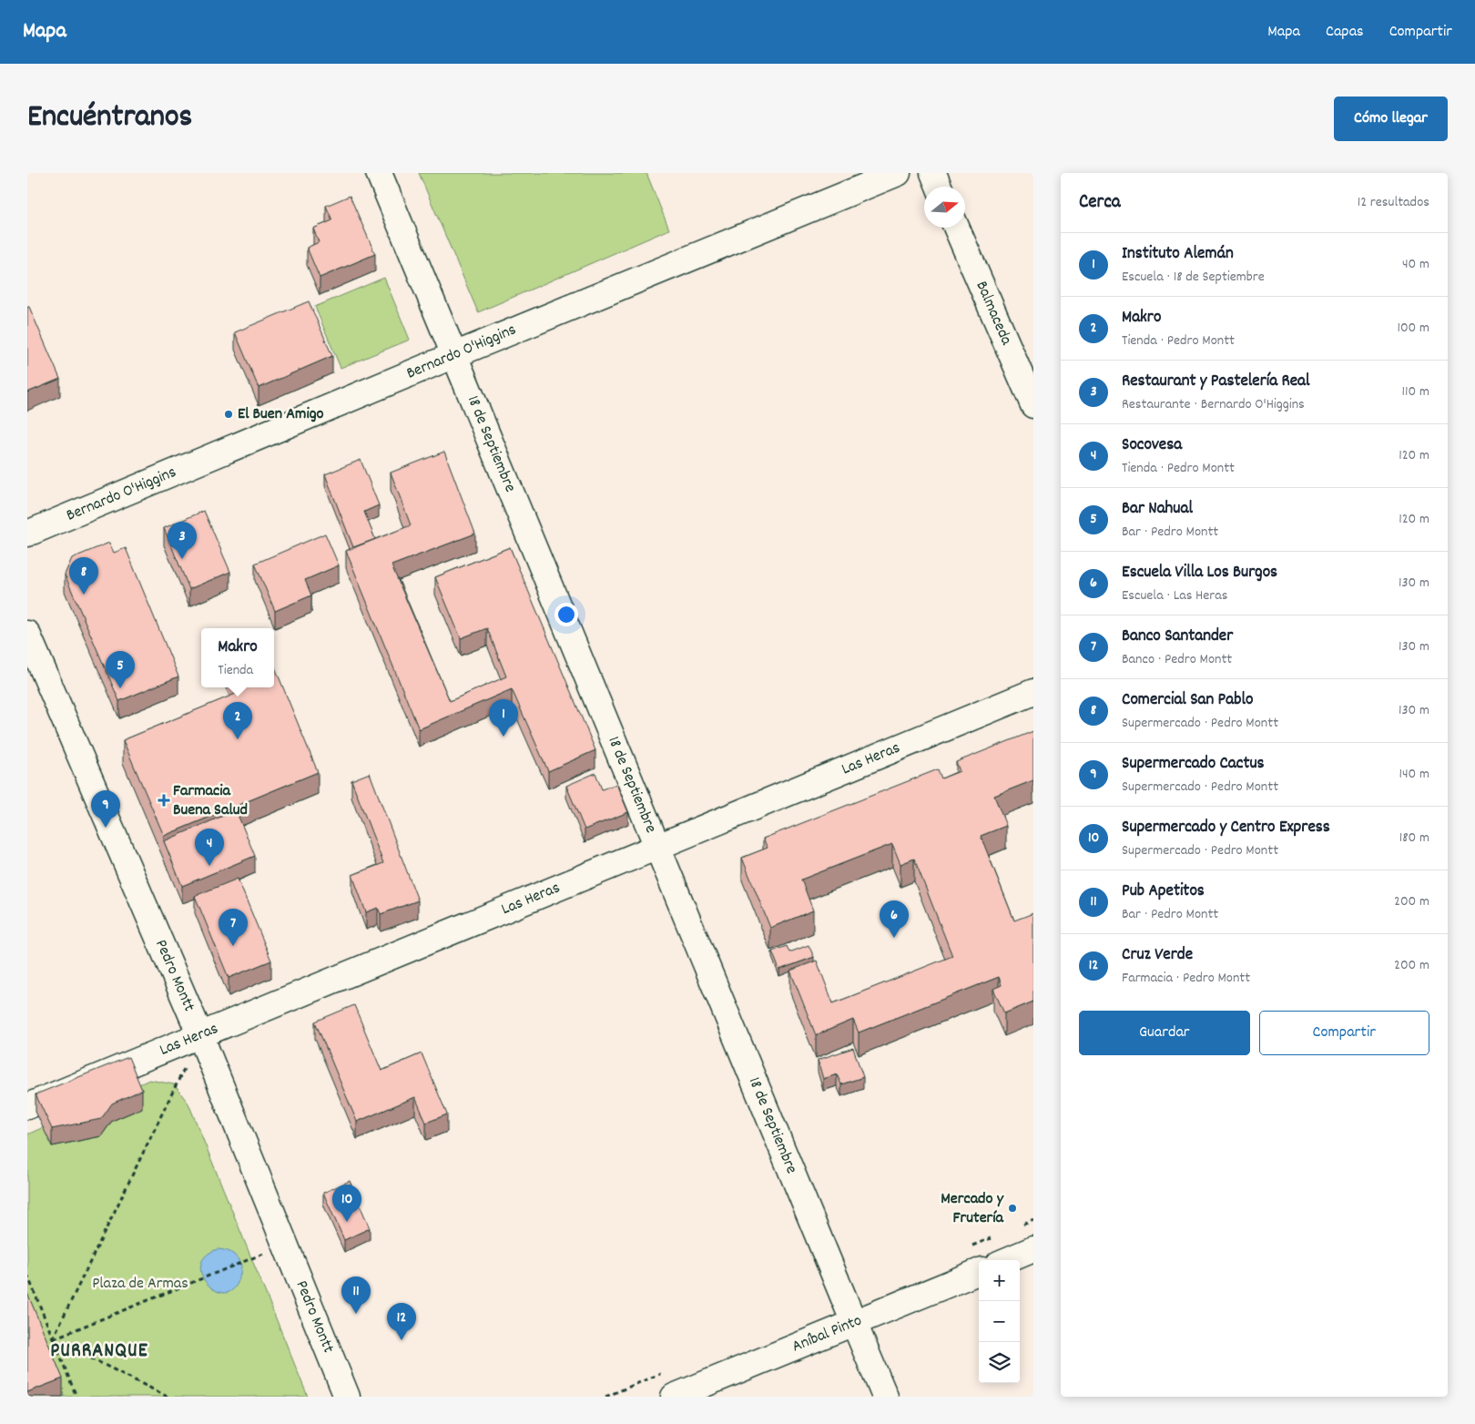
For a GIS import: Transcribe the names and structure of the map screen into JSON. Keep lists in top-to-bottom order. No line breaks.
{"streets":{"street":["Balmaceda","Bernardo O'Higgins","18 de Septiembre","Las Heras","Pedro Montt","Aníbal Pinto"]},"crossings":[["Bernardo O'Higgins","18 de Septiembre"],["18 de Septiembre","Las Heras"],["18 de Septiembre","Aníbal Pinto"],["Las Heras","Pedro Montt"]],"districts":["PURRANQUE"],"parks":["Plaza de Armas"],"places":{"other":["El Buen Amigo","Mercado y Frutería"],"health":["Farmacia Buena Salud"]},"north":"right","page":{"header":"Mapa","nav":["Mapa","Capas","Compartir"],"title":"Encuéntranos","buttons":["Cómo llegar",["Guardar","Compartir"]],"heading":["Cerca","12 resultados"],"list":[{"mark":"1","name":"Instituto Alemán","note":"Escuela · 18 de Septiembre","value":"40 m"},{"mark":"2","name":"Makro","note":"Tienda · Pedro Montt","value":"100 m"},{"mark":"3","name":"Restaurant y Pastelería Real","note":"Restaurante · Bernardo O'Higgins","value":"110 m"},{"mark":"4","name":"Socovesa","note":"Tienda · Pedro Montt","value":"120 m"},{"mark":"5","name":"Bar Nahual","note":"Bar · Pedro Montt","value":"120 m"},{"mark":"6","name":"Escuela Villa Los Burgos","note":"Escuela · Las Heras","value":"130 m"},{"mark":"7","name":"Banco Santander","note":"Banco · Pedro Montt","value":"130 m"},{"mark":"8","name":"Comercial San Pablo","note":"Supermercado · Pedro Montt","value":"130 m"},{"mark":"9","name":"Supermercado Cactus","note":"Supermercado · Pedro Montt","value":"140 m"},{"mark":"10","name":"Supermercado y Centro Express","note":"Supermercado · Pedro Montt","value":"180 m"},{"mark":"11","name":"Pub Apetitos","note":"Bar · Pedro Montt","value":"200 m"},{"mark":"12","name":"Cruz Verde","note":"Farmacia · Pedro Montt","value":"200 m"}],"pins":["3","8","5","1","2","9","4","6","7","10","11","12"],"popup":["Makro","Tienda"],"map_buttons":["+","−"]}}
